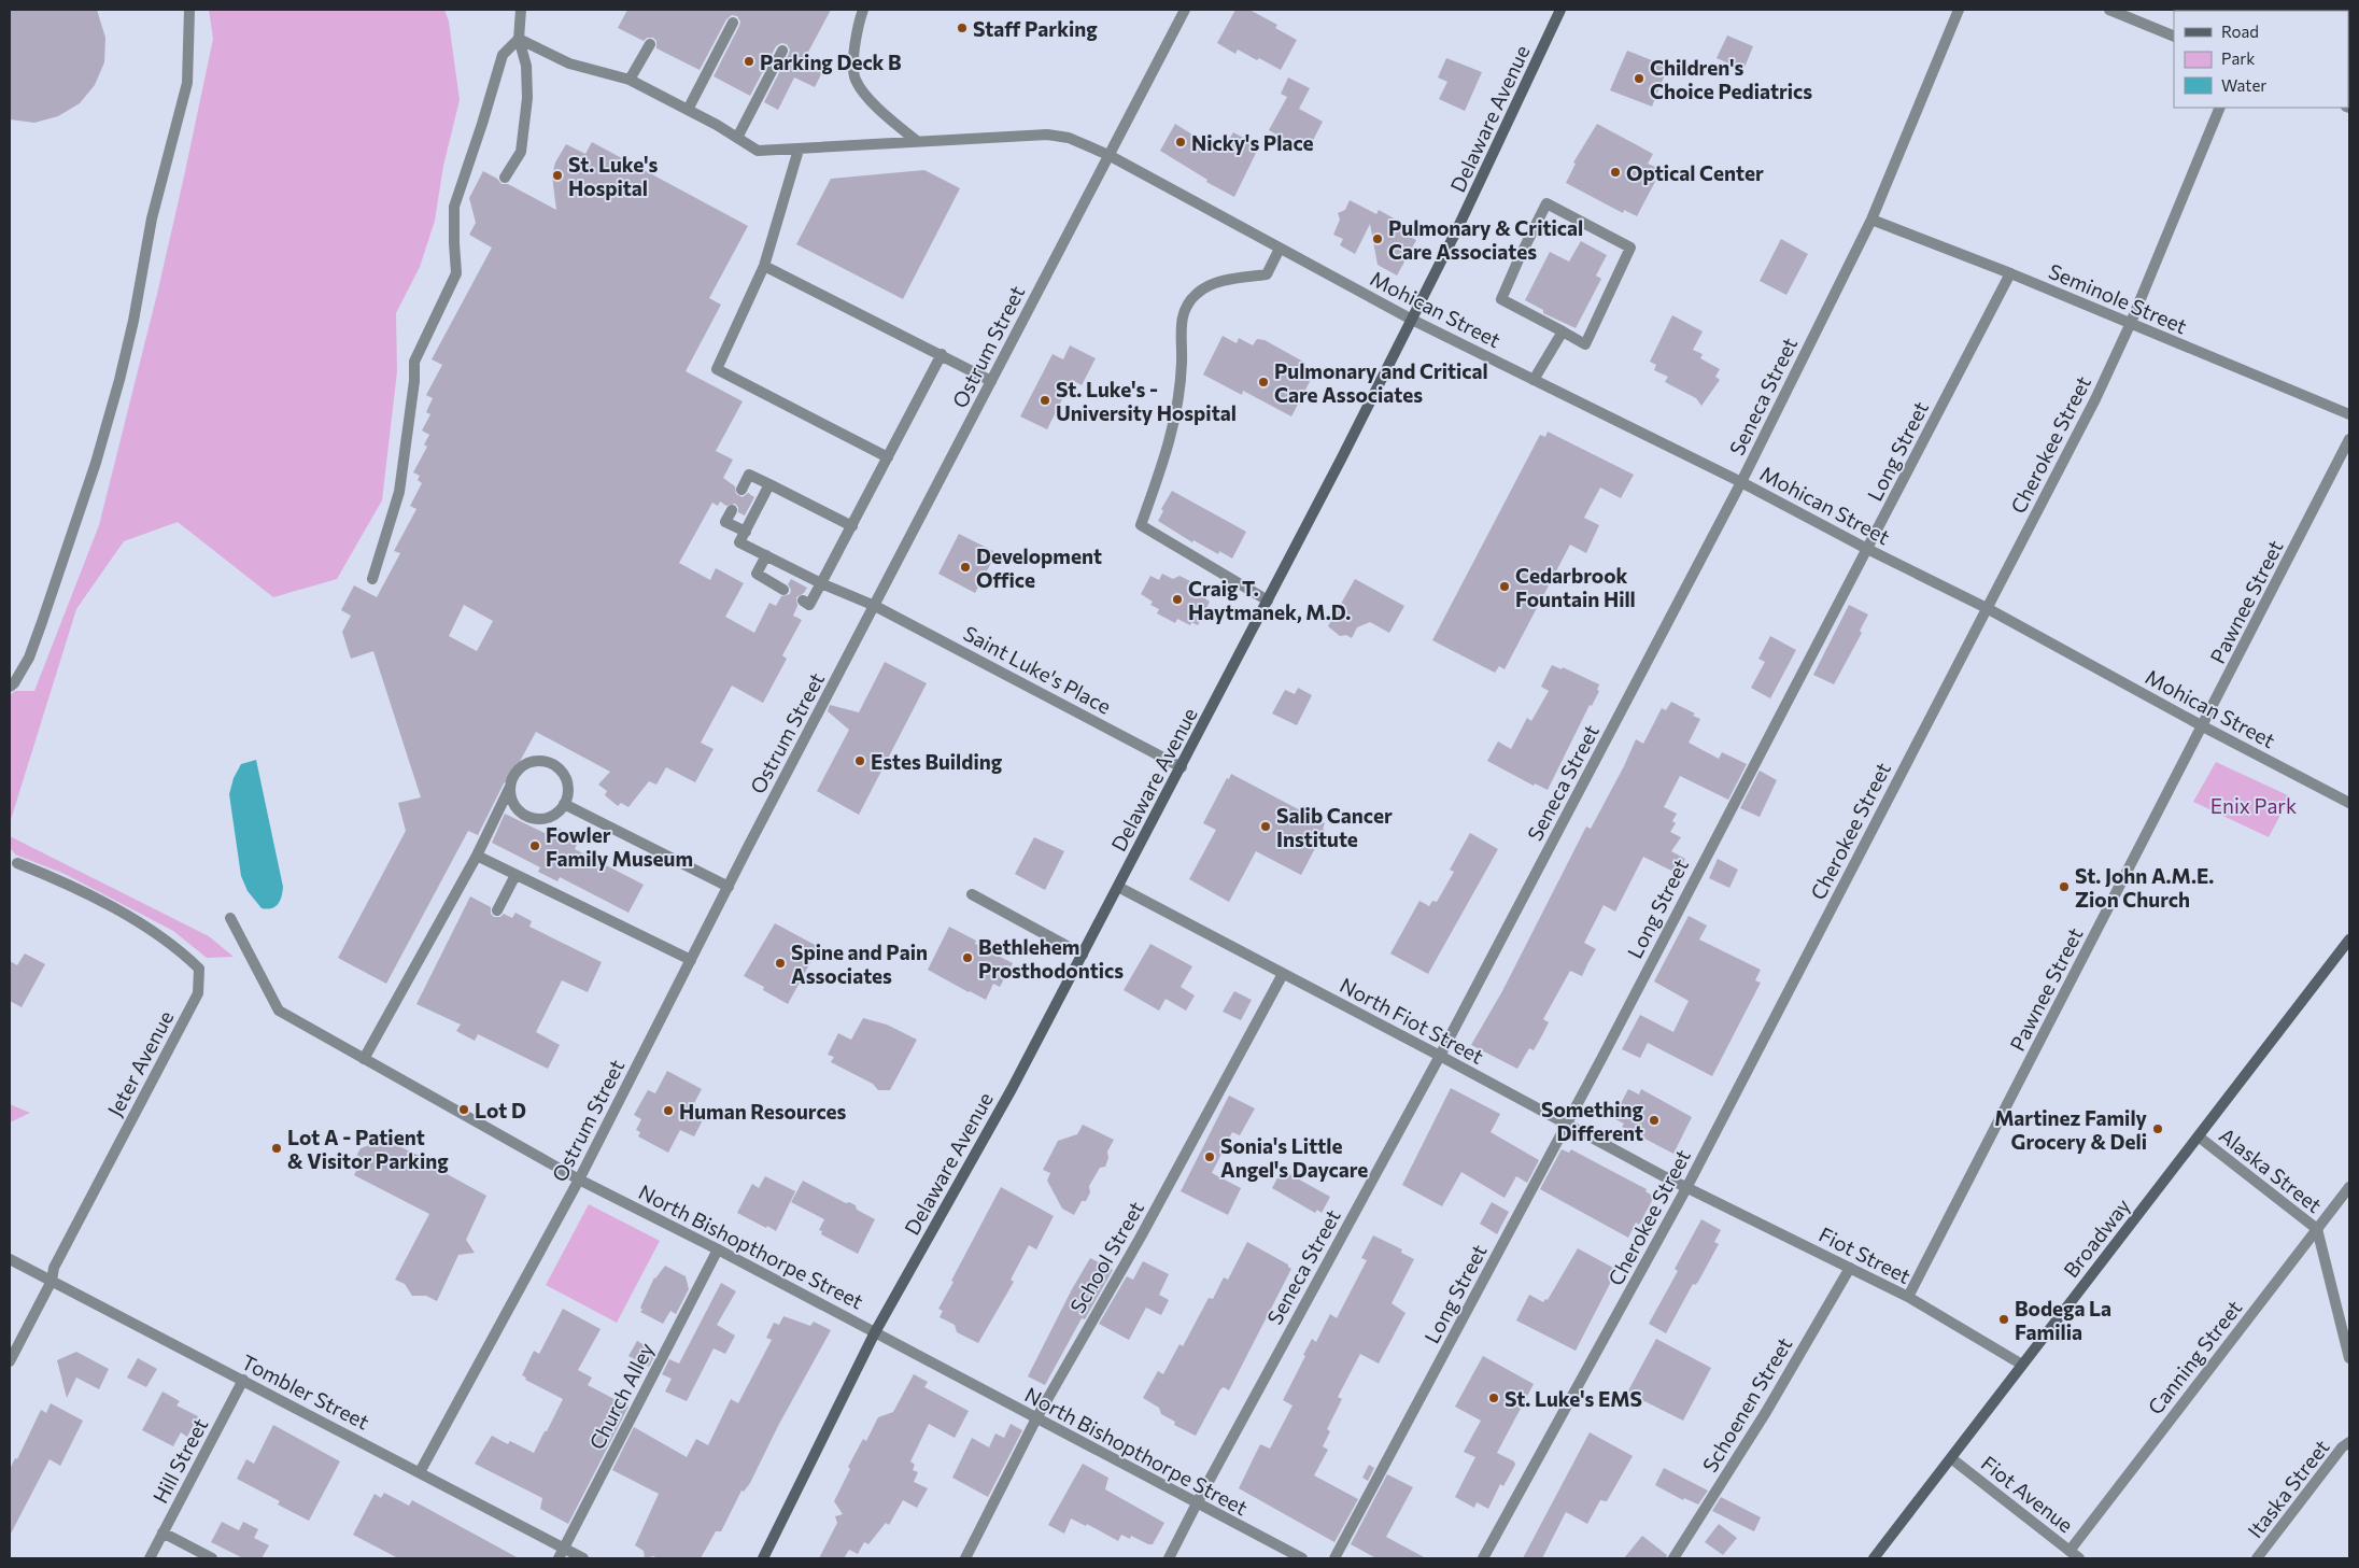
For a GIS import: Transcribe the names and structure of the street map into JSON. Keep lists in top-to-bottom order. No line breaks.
{"streets":{"main road":["Delaware Avenue","Broadway"],"street":["Seminole Street","Mohican Street","Ostrum Street","Seneca Street","Cherokee Street","Long Street","Pawnee Street","Saint Luke's Place","North Fiot Street","Jeter Avenue","Alaska Street","North Bishopthorpe Street","Fiot Street","School Street","Canning Street","Tombler Street","Church Alley","Schoenen Street","Hill Street","Itaska Street","Fiot Avenue"]},"crossings":[["Delaware Avenue","Mohican Street"],["Delaware Avenue","Saint Luke's Place"],["Delaware Avenue","North Fiot Street"],["Delaware Avenue","North Bishopthorpe Street"],["Seminole Street","Seneca Street"],["Seminole Street","Cherokee Street"],["Seminole Street","Long Street"],["Mohican Street","Ostrum Street"],["Mohican Street","Seneca Street"],["Mohican Street","Cherokee Street"],["Mohican Street","Long Street"],["Mohican Street","Pawnee Street"],["Ostrum Street","Saint Luke's Place"],["Ostrum Street","North Bishopthorpe Street"],["Ostrum Street","Tombler Street"],["Seneca Street","North Fiot Street"],["Seneca Street","North Bishopthorpe Street"],["Cherokee Street","North Fiot Street"],["Cherokee Street","Fiot Street"],["Long Street","North Fiot Street"],["Pawnee Street","Fiot Street"],["North Fiot Street","Fiot Street"],["North Fiot Street","School Street"],["Jeter Avenue","Tombler Street"],["Alaska Street","Broadway"],["Alaska Street","Canning Street"],["Broadway","Fiot Street"],["Broadway","Fiot Avenue"],["North Bishopthorpe Street","School Street"],["North Bishopthorpe Street","Church Alley"],["Fiot Street","Schoenen Street"],["Canning Street","Fiot Avenue"],["Tombler Street","Church Alley"],["Tombler Street","Hill Street"]],"parks":["Enix Park"],"places":["Staff Parking","Parking Deck B","Children's Choice Pediatrics","Nicky's Place","Optical Center","St. Luke's Hospital","Pulmonary & Critical Care Associates","Pulmonary and Critical Care Associates","St. Luke's - University Hospital","Development Office","Cedarbrook Fountain Hill","Craig T. Haytmanek, M.D.","Estes Building","Salib Cancer Institute","Fowler Family Museum","St. John A.M.E. Zion Church","Bethlehem Prosthodontics","Spine and Pain Associates","Lot D","Human Resources","Something Different","Martinez Family Grocery & Deli","Lot A - Patient & Visitor Parking","Sonia's Little Angel's Daycare","Bodega La Familia","St. Luke's EMS"],"legend":["Road","Park","Water"]}
